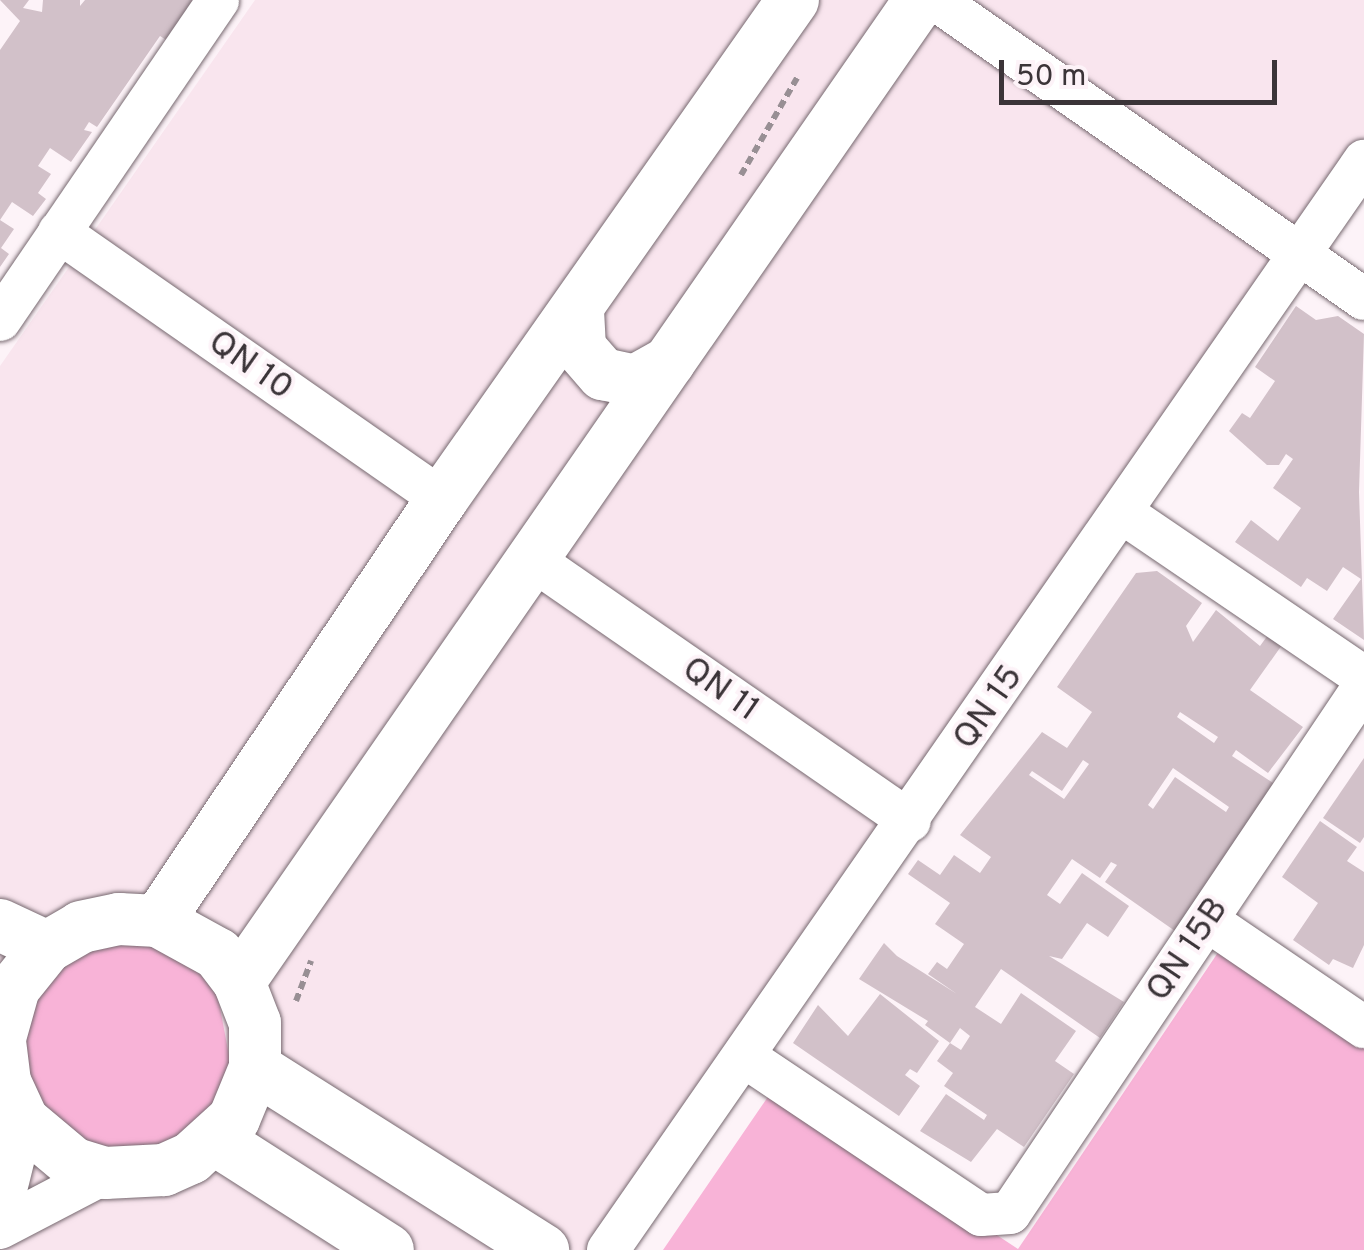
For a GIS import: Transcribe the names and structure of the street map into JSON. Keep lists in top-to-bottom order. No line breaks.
{"streets":{"street":["QN 10","QN 11","QN 15","QN 15B"]},"crossings":[["QN 11","QN 15"],["QN 15","QN 15B"]],"scale_bar":"50 m"}
